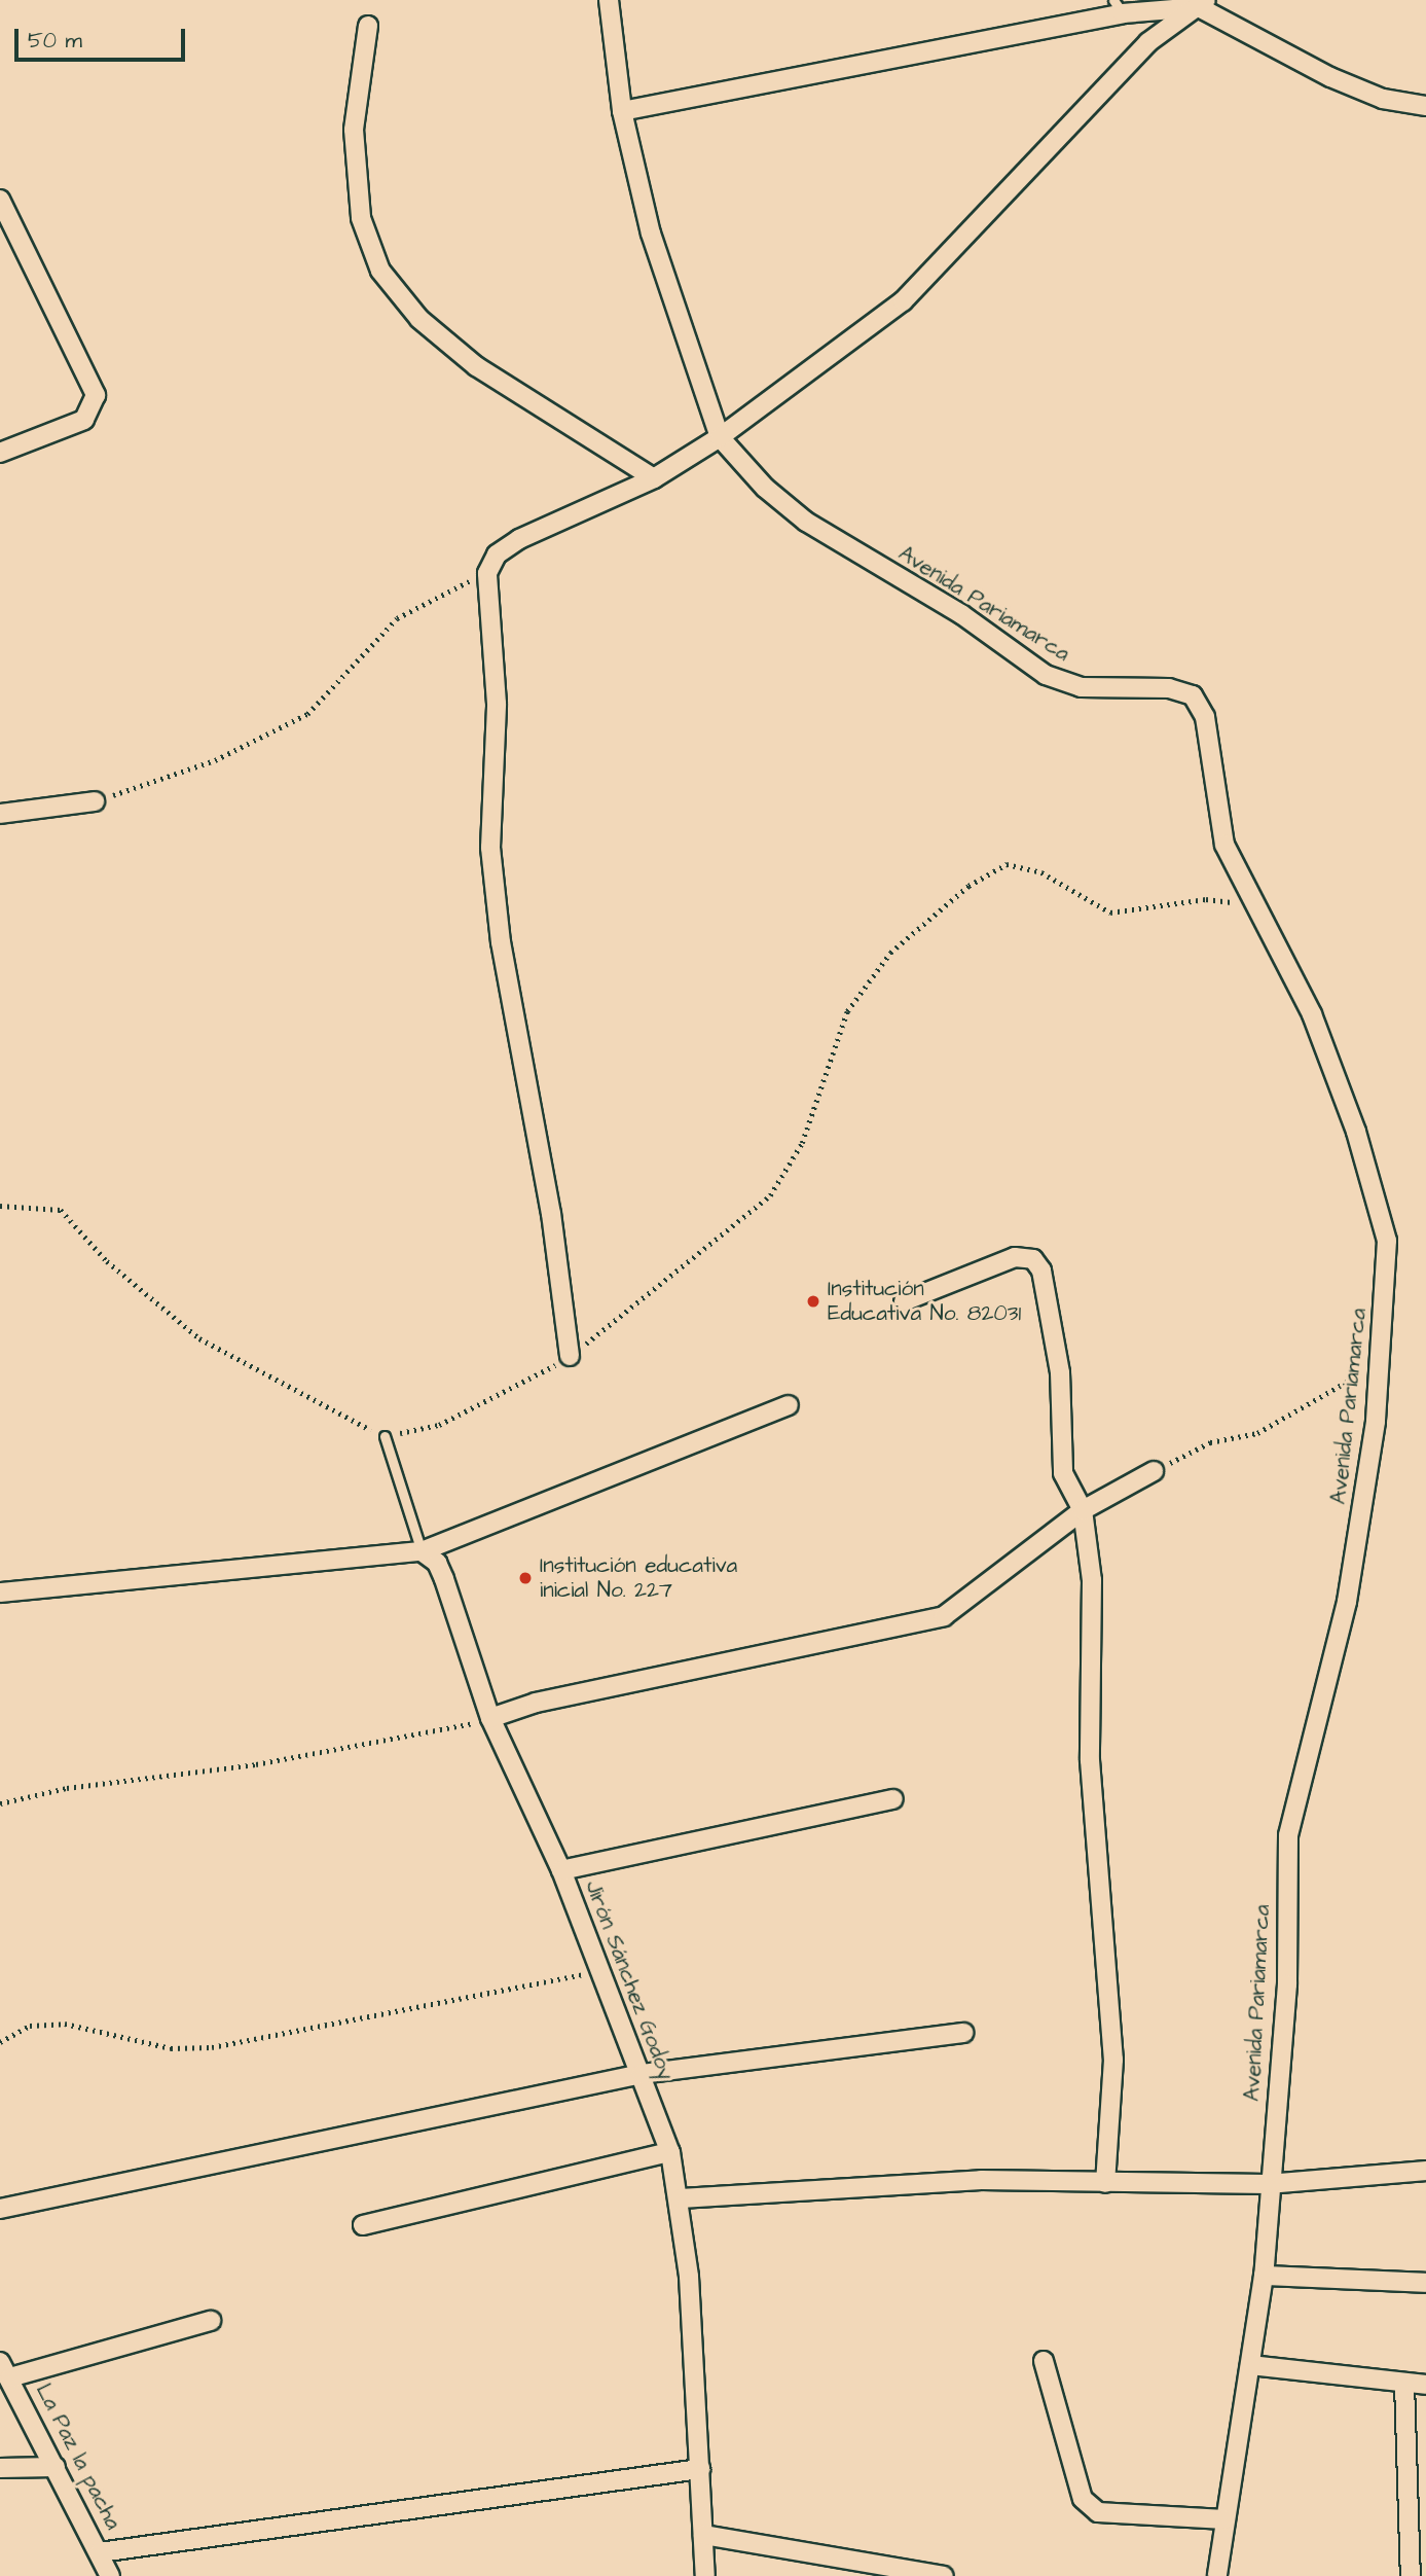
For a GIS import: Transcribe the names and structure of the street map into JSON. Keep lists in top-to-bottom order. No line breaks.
{"streets":{"street":["Avenida Pariamarca","Jirón Sánchez Godoy","La Paz la pacha"]},"places":["Institución Educativa No. 82031","Institución educativa inicial No. 227"],"scale_bar":"50 m"}
